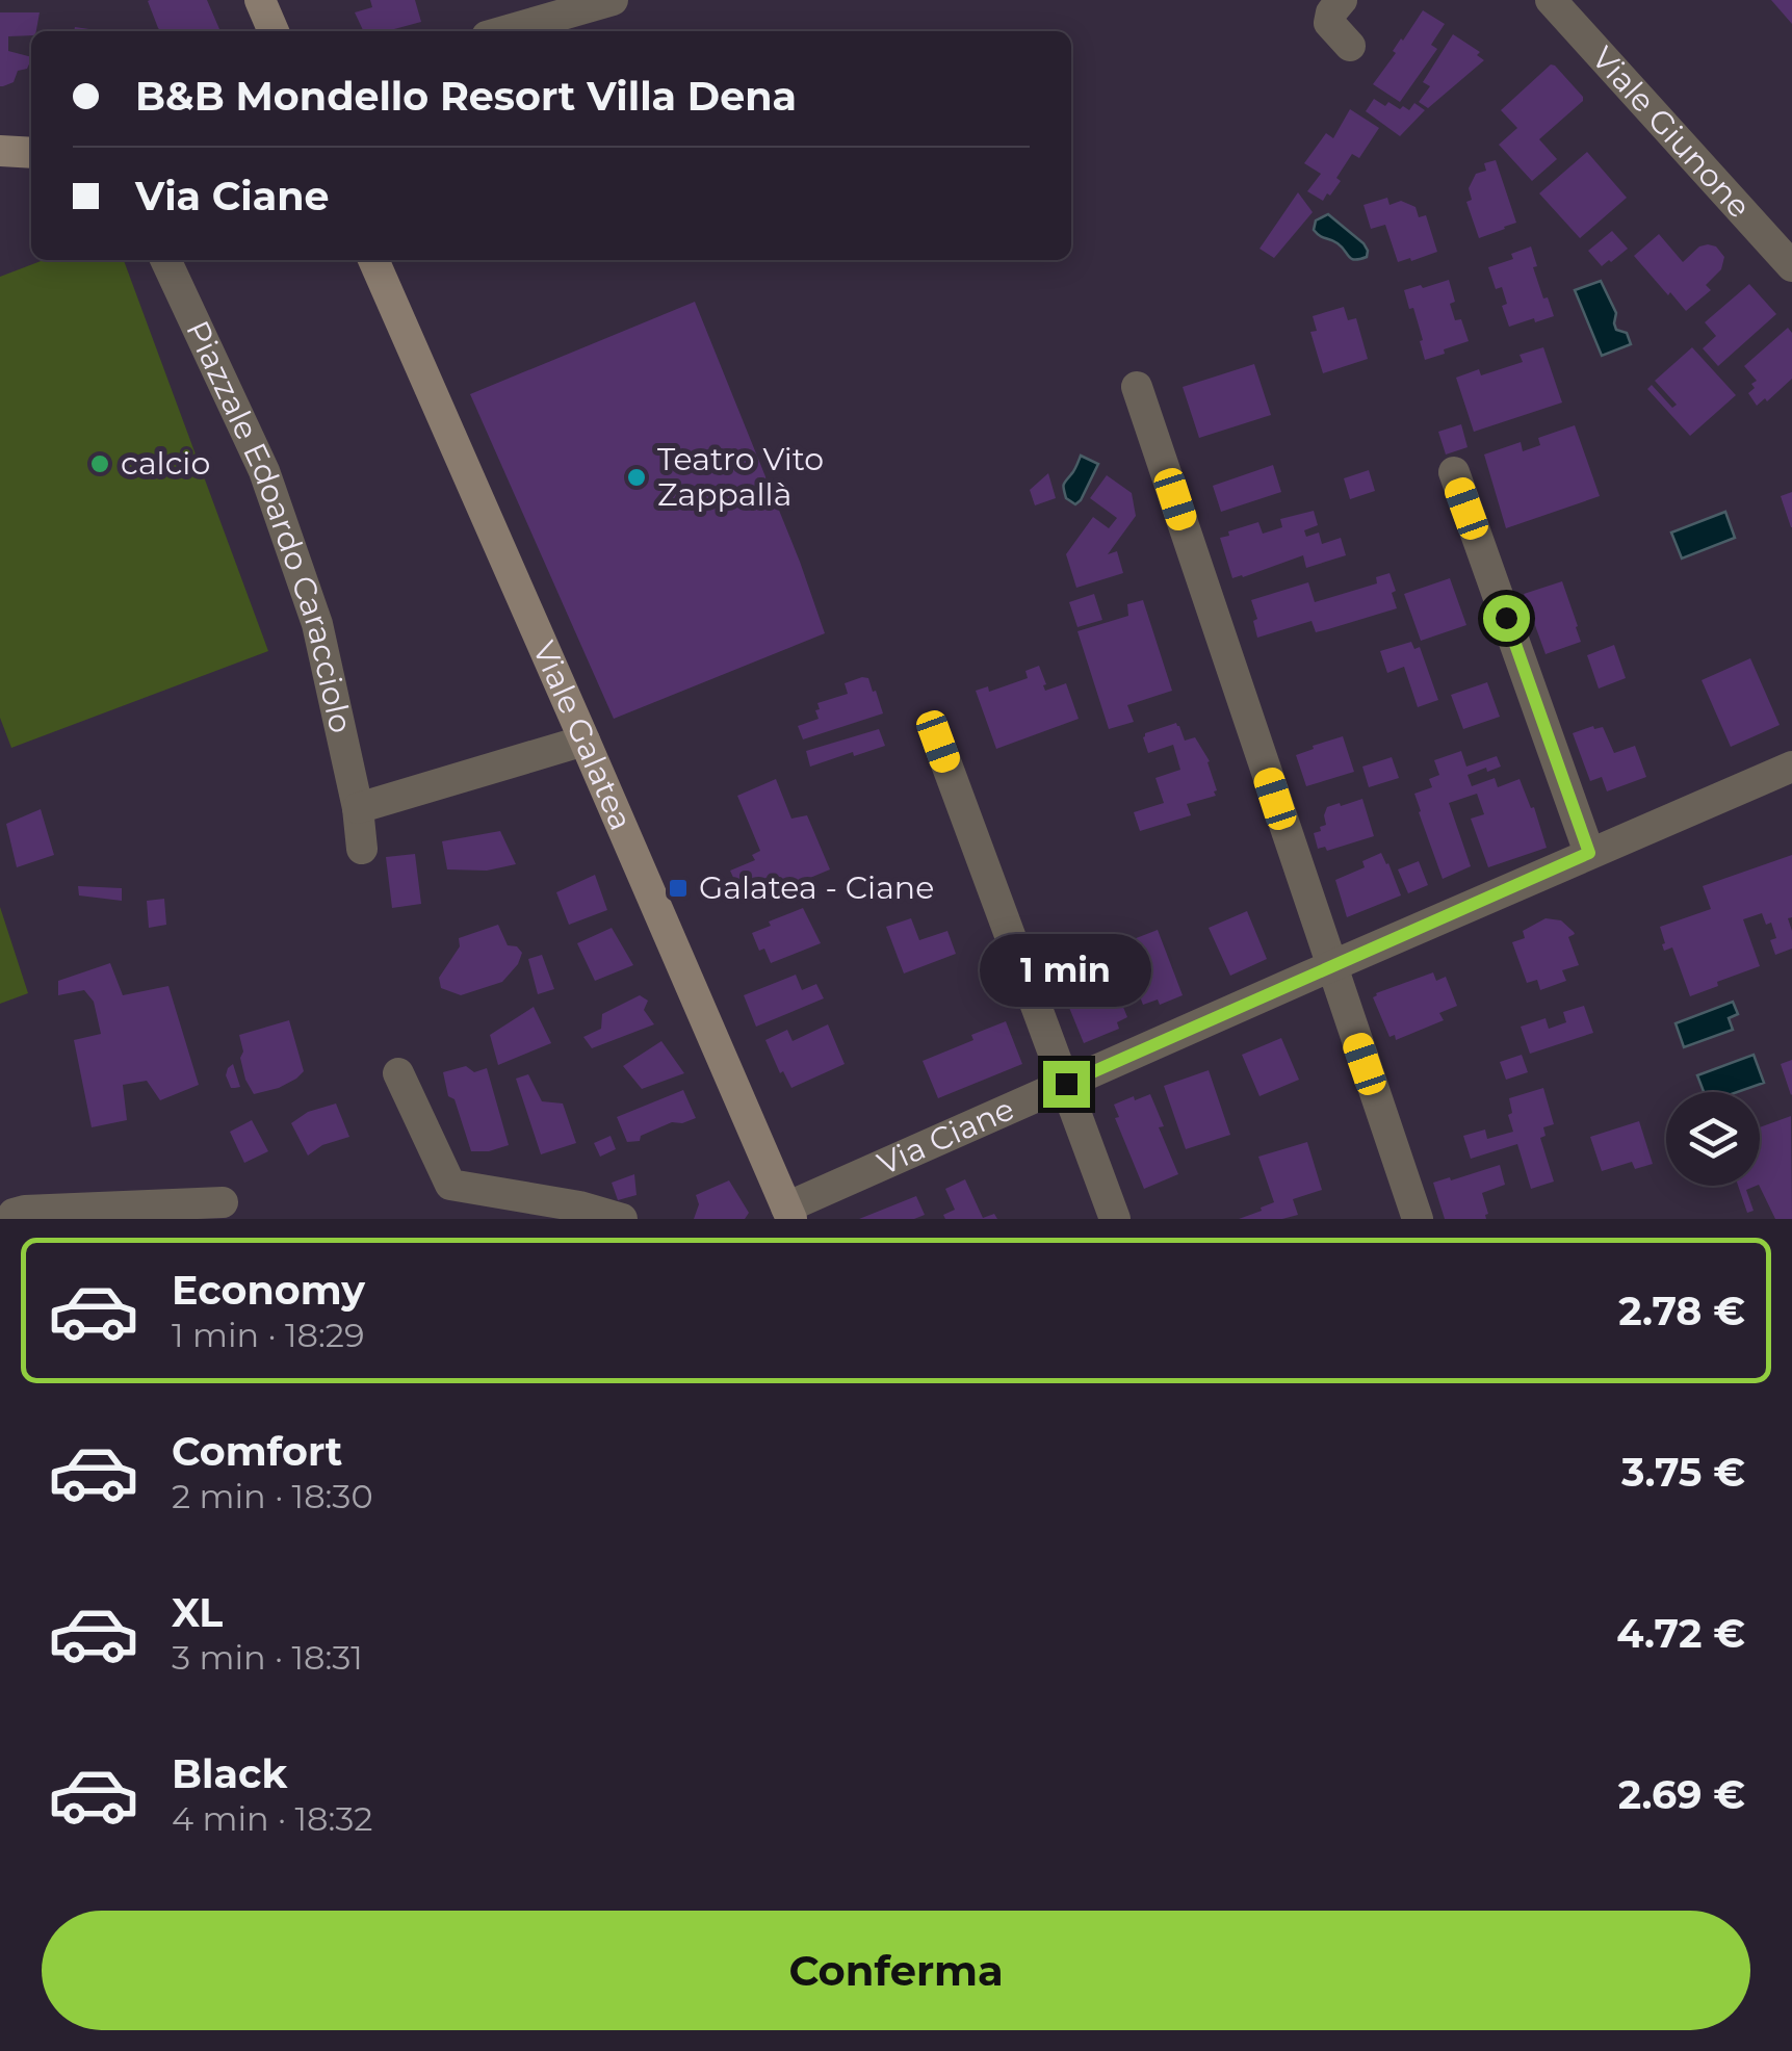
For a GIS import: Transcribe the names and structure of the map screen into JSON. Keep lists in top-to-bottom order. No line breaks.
{"streets":{"main road":["Viale Galatea"],"street":["Viale Giunone","Piazzale Edoardo Caracciolo","Via Ciane"]},"crossings":[["Viale Galatea","Via Ciane"]],"places":{"other":["calcio","Teatro Vito Zappallà"],"transit":["Galatea - Ciane"]},"page":{"banner":["B&B Mondello Resort Villa Dena","Via Ciane"],"bubble":"1 min","list":[{"name":"Economy","note":"1 min · 18:29","value":"2.78 €"},{"name":"Comfort","note":"2 min · 18:30","value":"3.75 €"},{"name":"XL","note":"3 min · 18:31","value":"4.72 €"},{"name":"Black","note":"4 min · 18:32","value":"2.69 €"}],"buttons":"Conferma"}}
